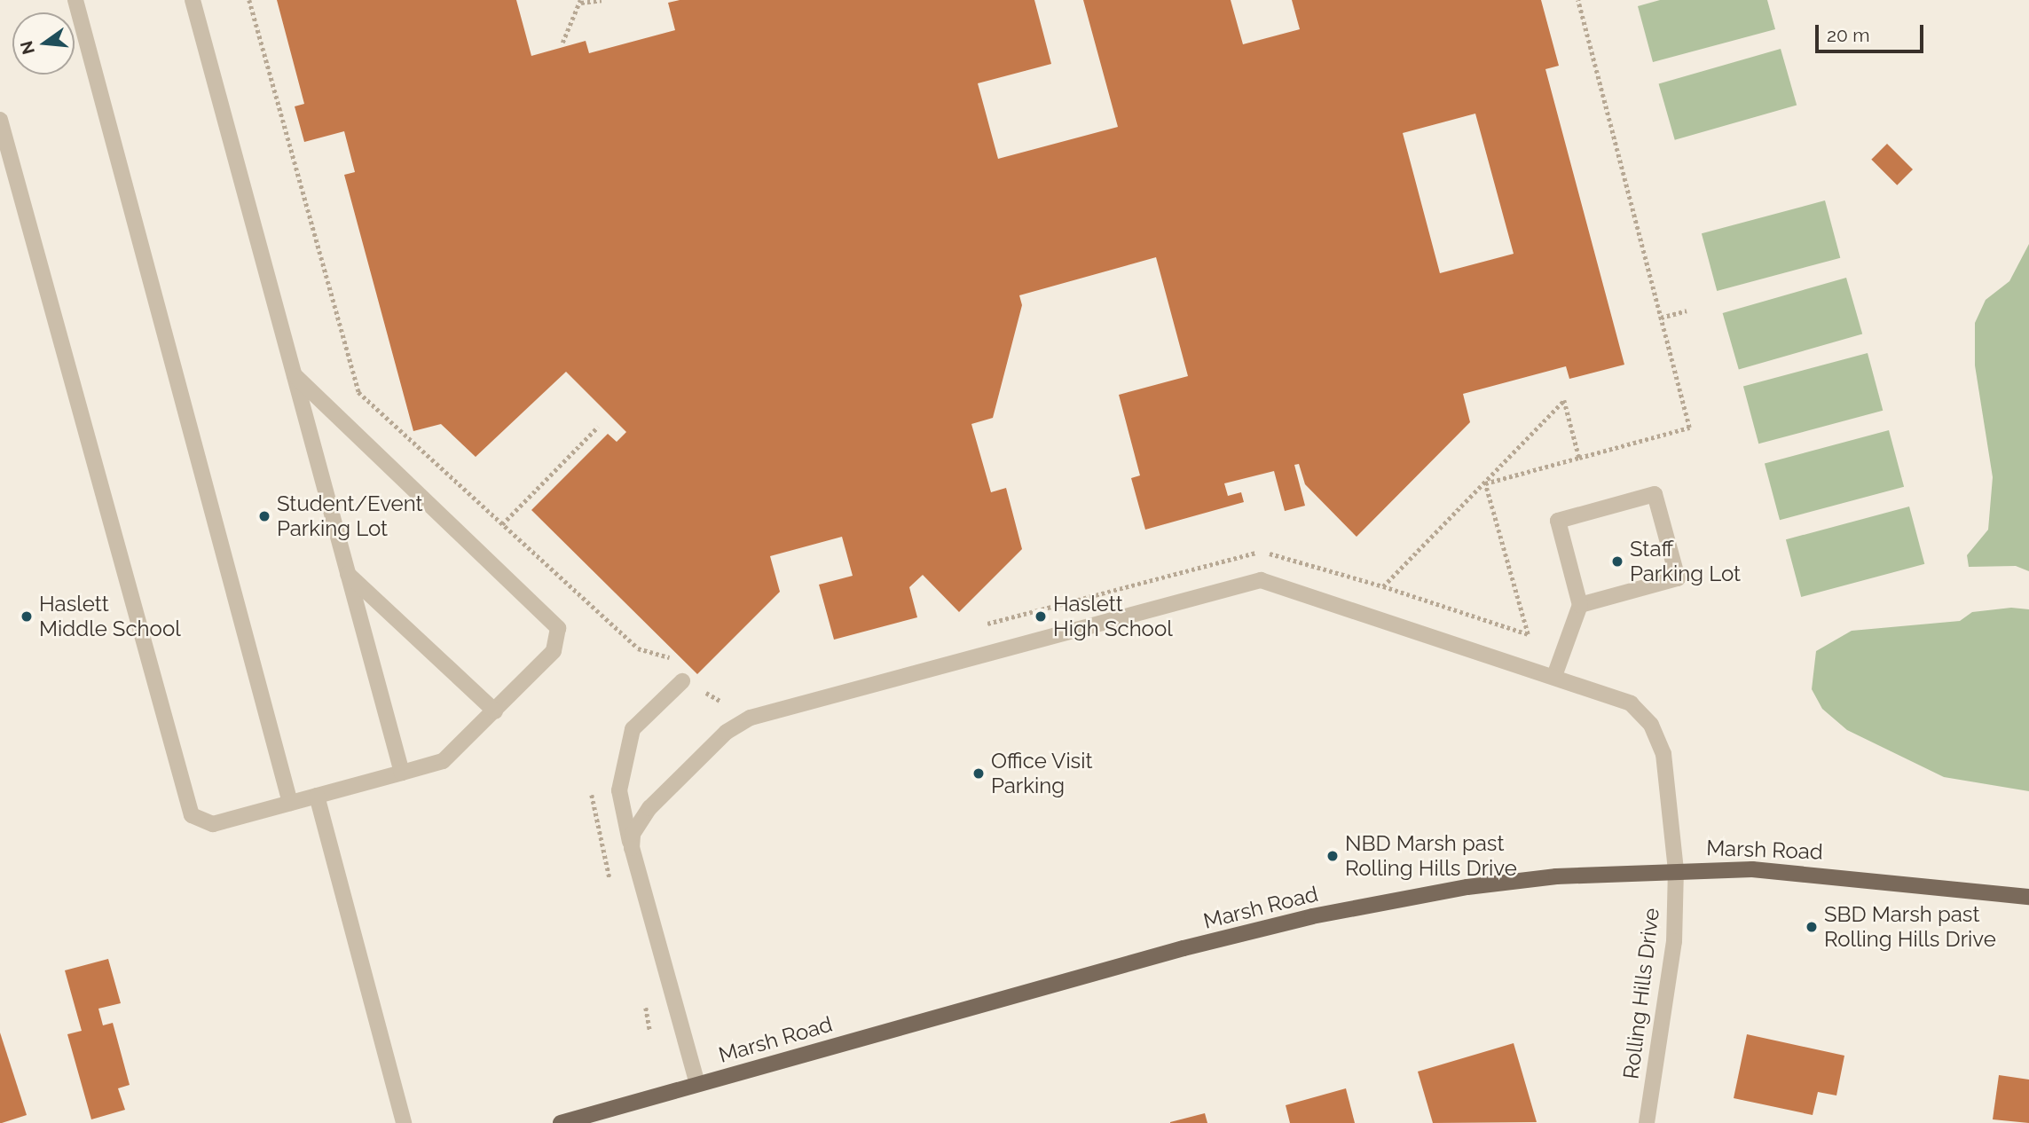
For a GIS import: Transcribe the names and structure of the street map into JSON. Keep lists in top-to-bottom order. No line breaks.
{"streets":{"main road":["Marsh Road"],"street":["Rolling Hills Drive"]},"crossings":[["Marsh Road","Rolling Hills Drive"]],"places":["Student/Event Parking Lot","Staff Parking Lot","Haslett Middle School","Haslett High School","Office Visit Parking","NBD Marsh past Rolling Hills Drive","SBD Marsh past Rolling Hills Drive"],"scale_bar":"20 m","north":"left"}
